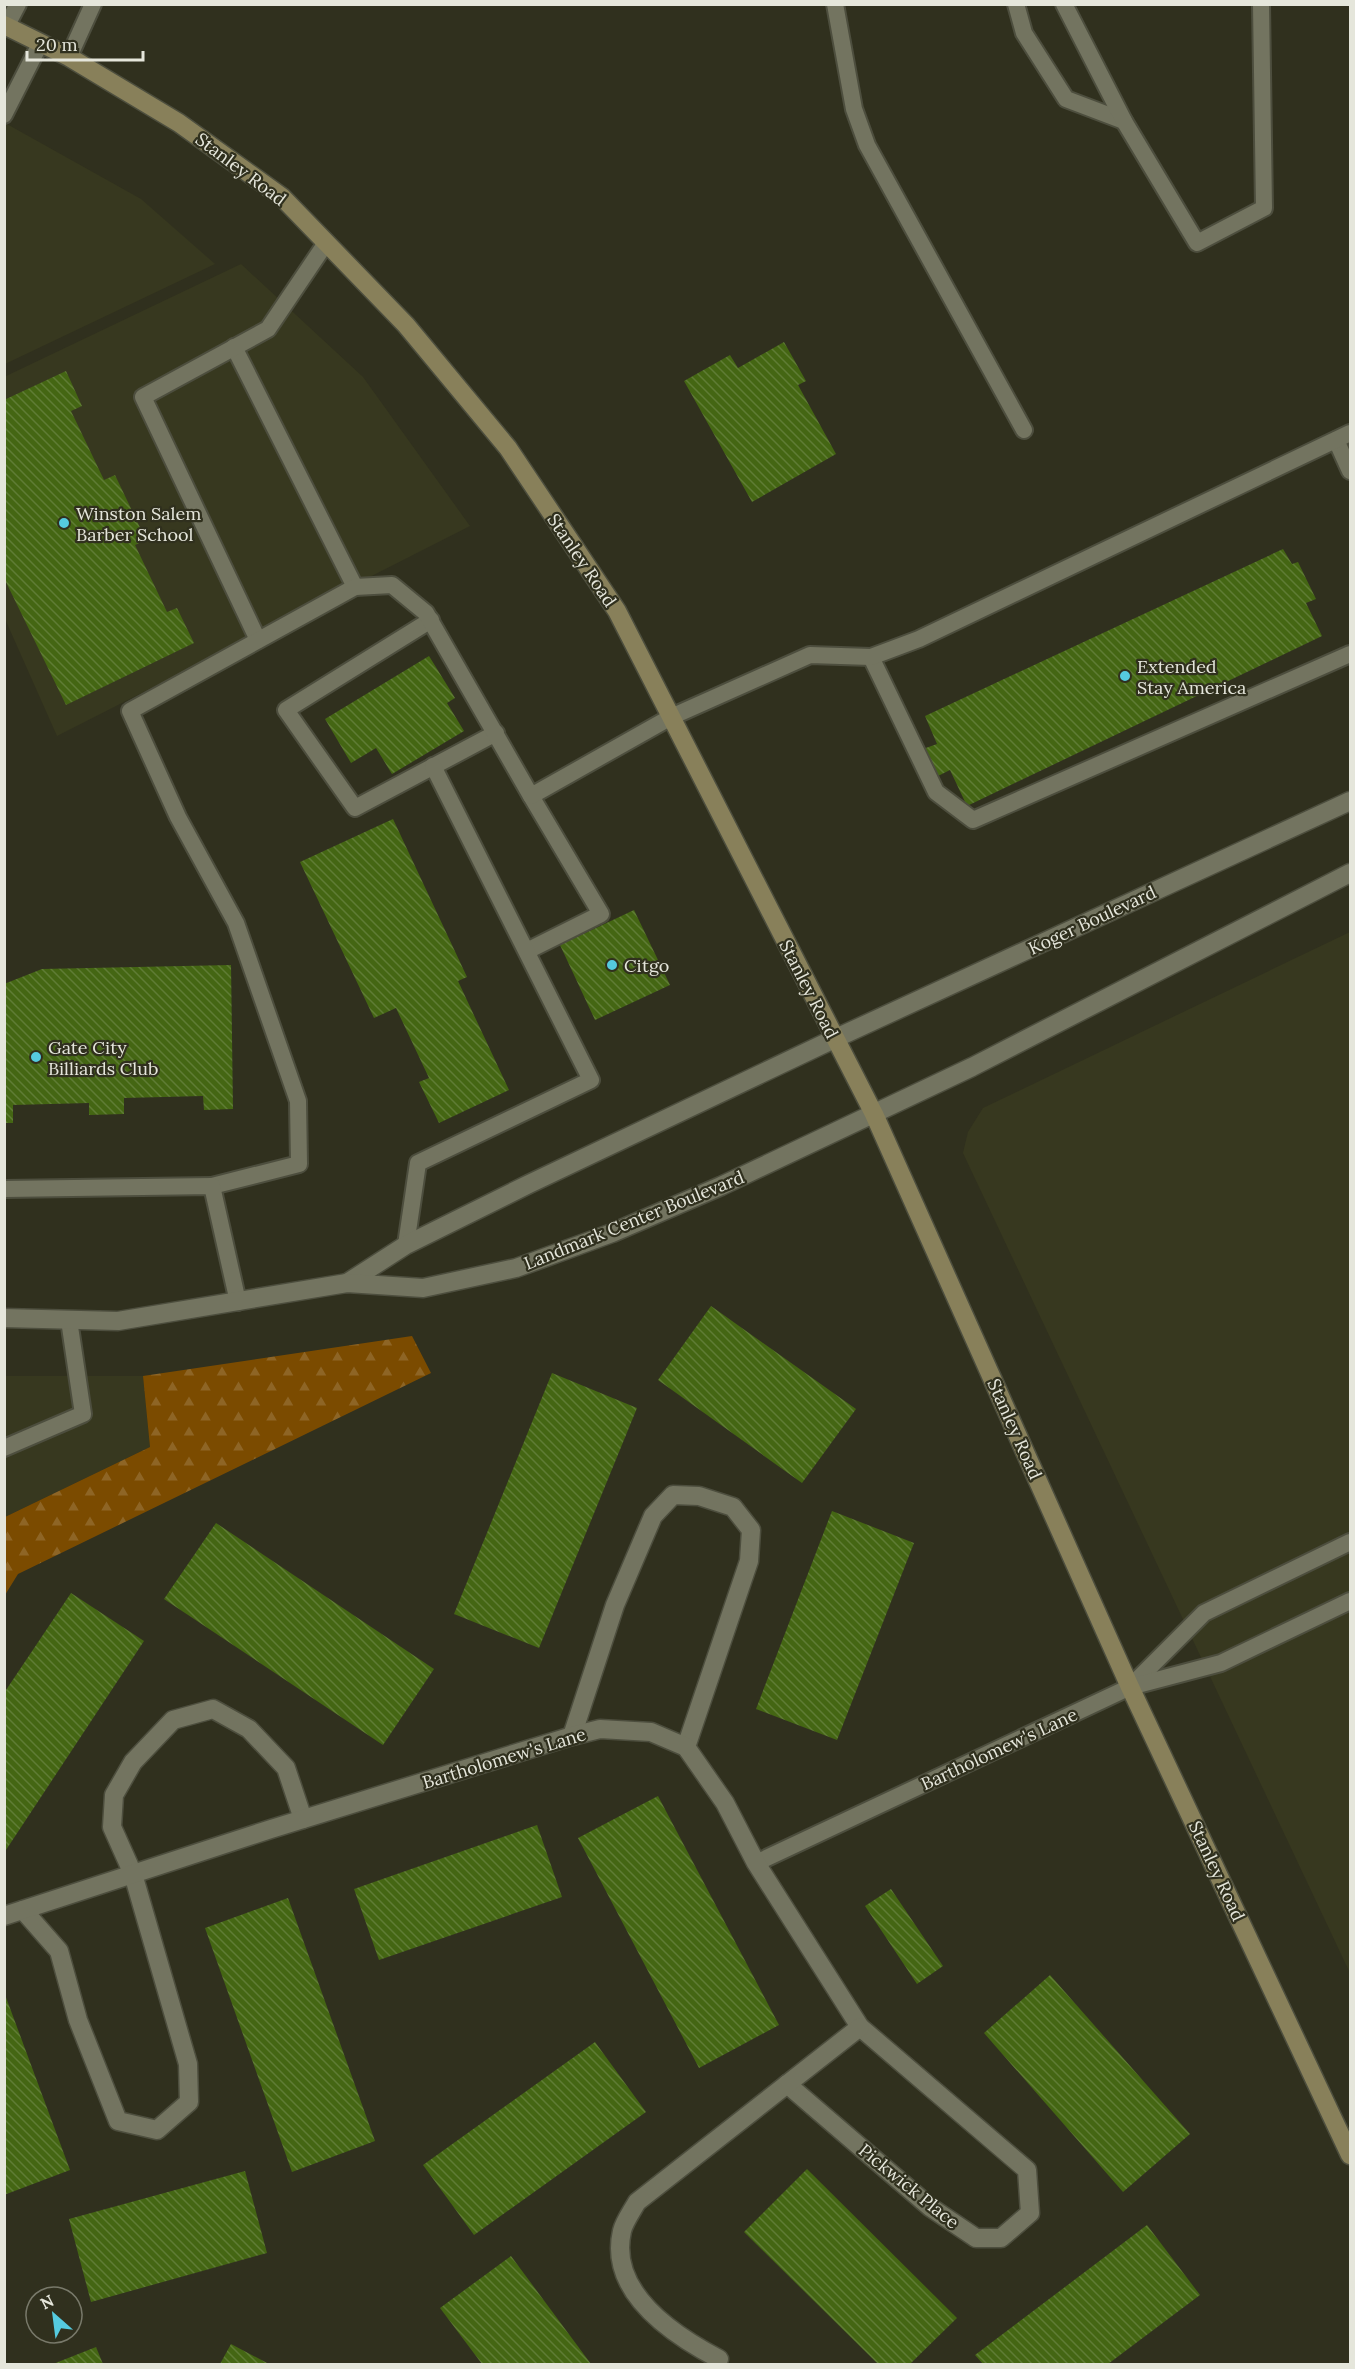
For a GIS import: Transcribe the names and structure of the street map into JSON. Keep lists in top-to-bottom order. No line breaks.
{"streets":{"street":["Stanley Road","Koger Boulevard","Landmark Center Boulevard","Bartholomew's Lane","Pickwick Place"]},"crossings":[["Stanley Road","Koger Boulevard"],["Stanley Road","Landmark Center Boulevard"],["Stanley Road","Bartholomew's Lane"],["Koger Boulevard","Landmark Center Boulevard"],["Bartholomew's Lane","Pickwick Place"]],"places":["Winston Salem Barber School","Extended Stay America","Citgo","Gate City Billiards Club"],"scale_bar":"20 m","north":"top left"}
